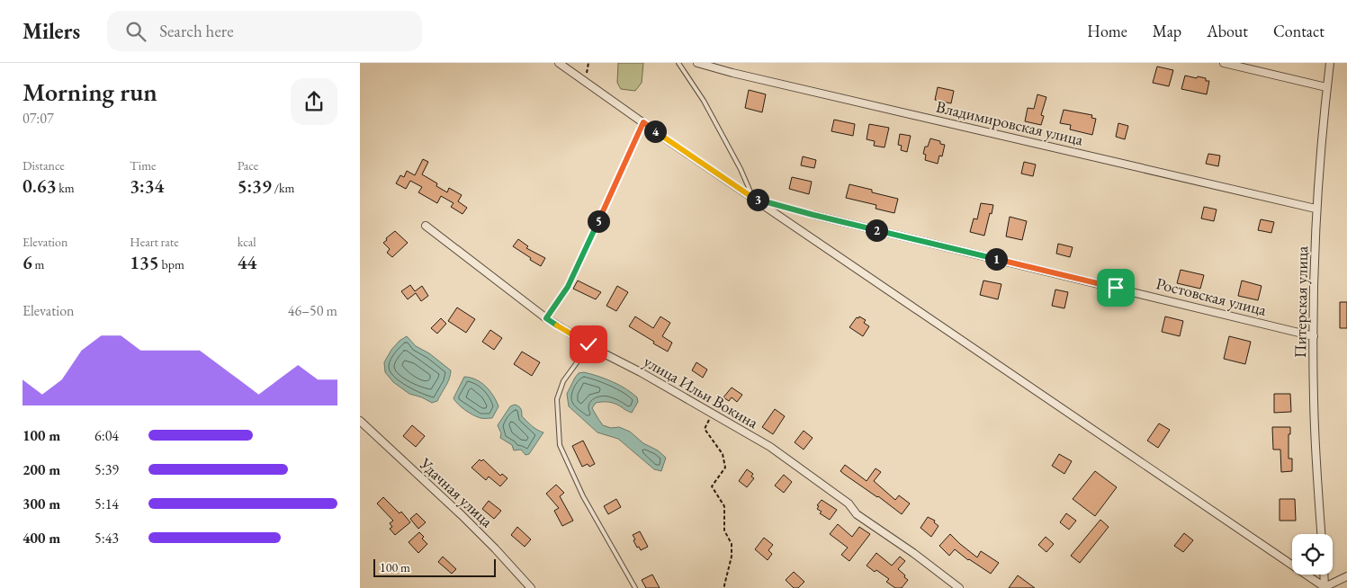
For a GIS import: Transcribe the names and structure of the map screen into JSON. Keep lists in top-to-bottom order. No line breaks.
{"streets":{"street":["Владимировская улица","Ростовская улица","Питерская улица","улица Ильи Вокина","Удачная улица"]},"crossings":[["Владимировская улица","Питерская улица"],["Ростовская улица","Питерская улица"]],"scale_bar":"100 m","page":{"header":"Milers","search":"Search here","nav":["Home","Map","About","Contact"],"heading":["Morning run","07:07"],"pins":["4","3","5","2","1"],"stats":[["Distance","0.63 km"],["Time","3:34"],["Pace","5:39 /km"],["Elevation","6 m"],["Heart rate","135 bpm"],["kcal","44"]],"chart":["Elevation","46–50 m"],"list":[{"name":"100 m","note":"6:04"},{"name":"200 m","note":"5:39"},{"name":"300 m","note":"5:14"},{"name":"400 m","note":"5:43"}],"scale":"100 m"}}
